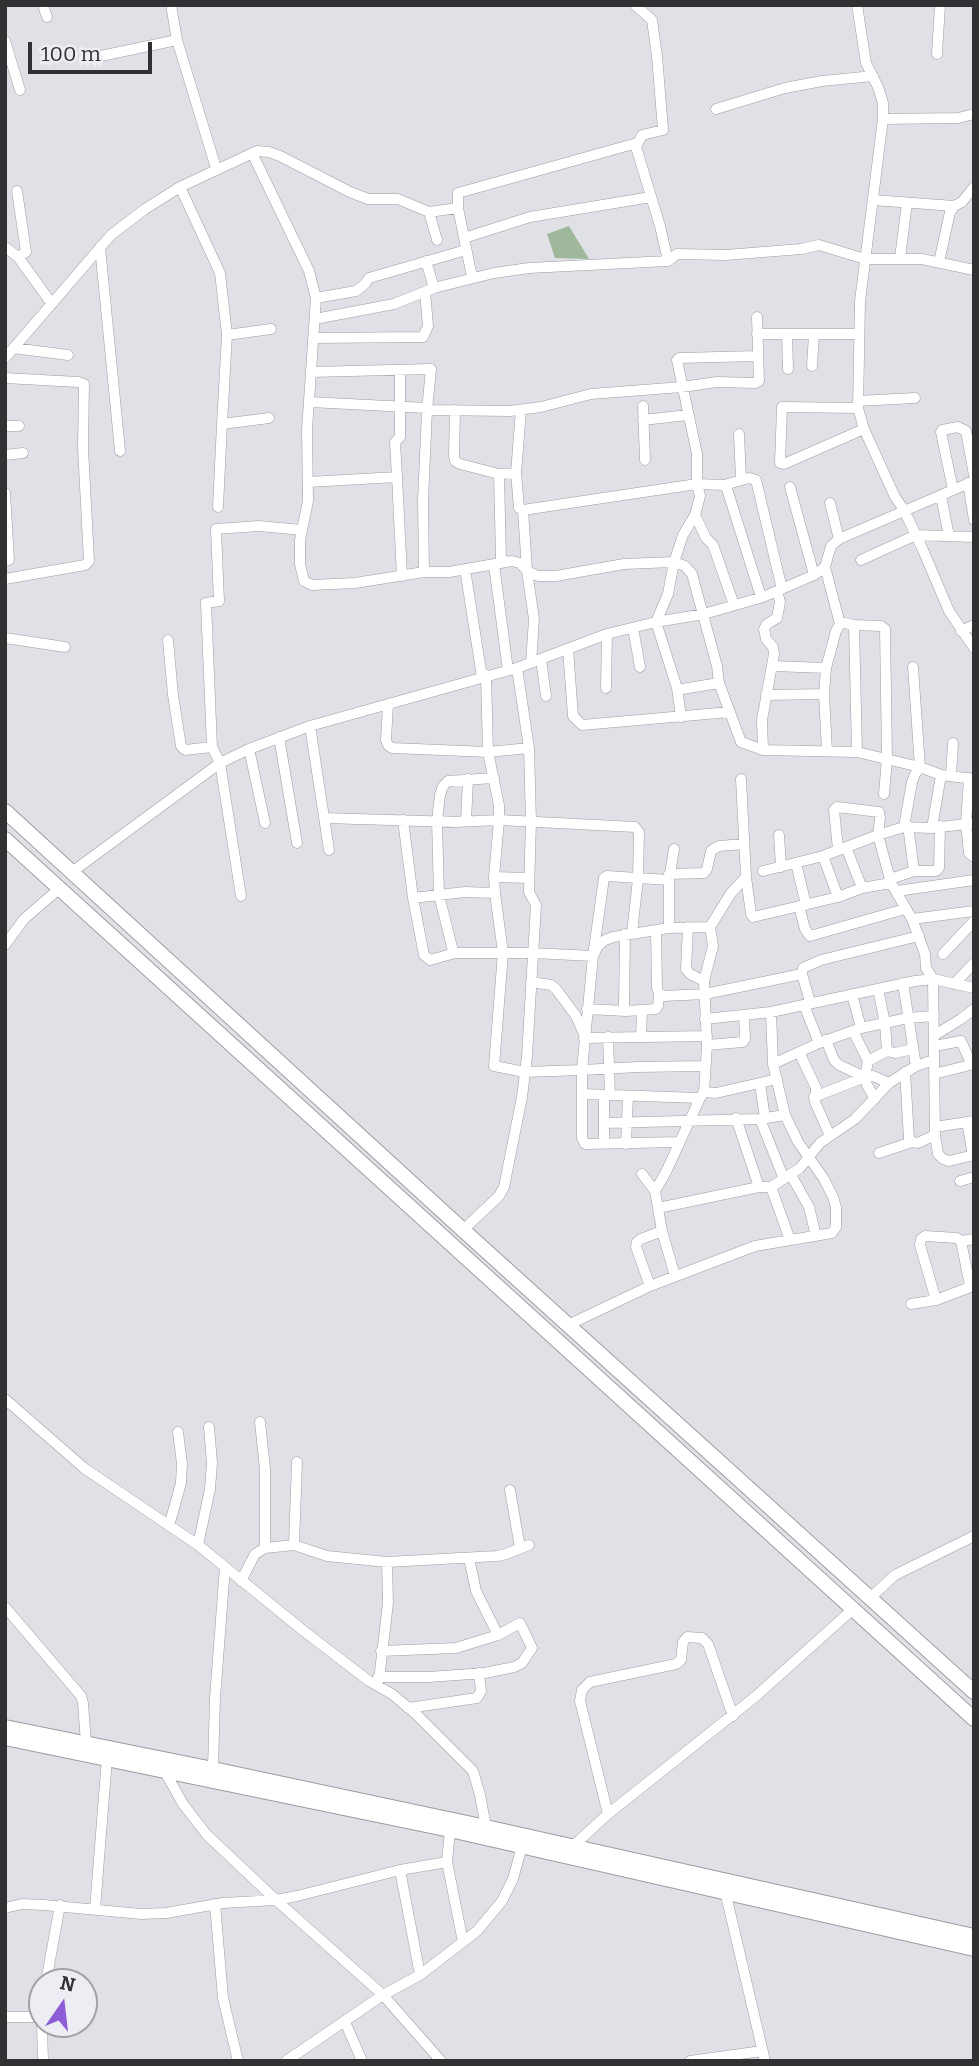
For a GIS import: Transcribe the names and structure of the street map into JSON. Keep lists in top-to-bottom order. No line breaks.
{"scale_bar":"100 m","north":"top"}
